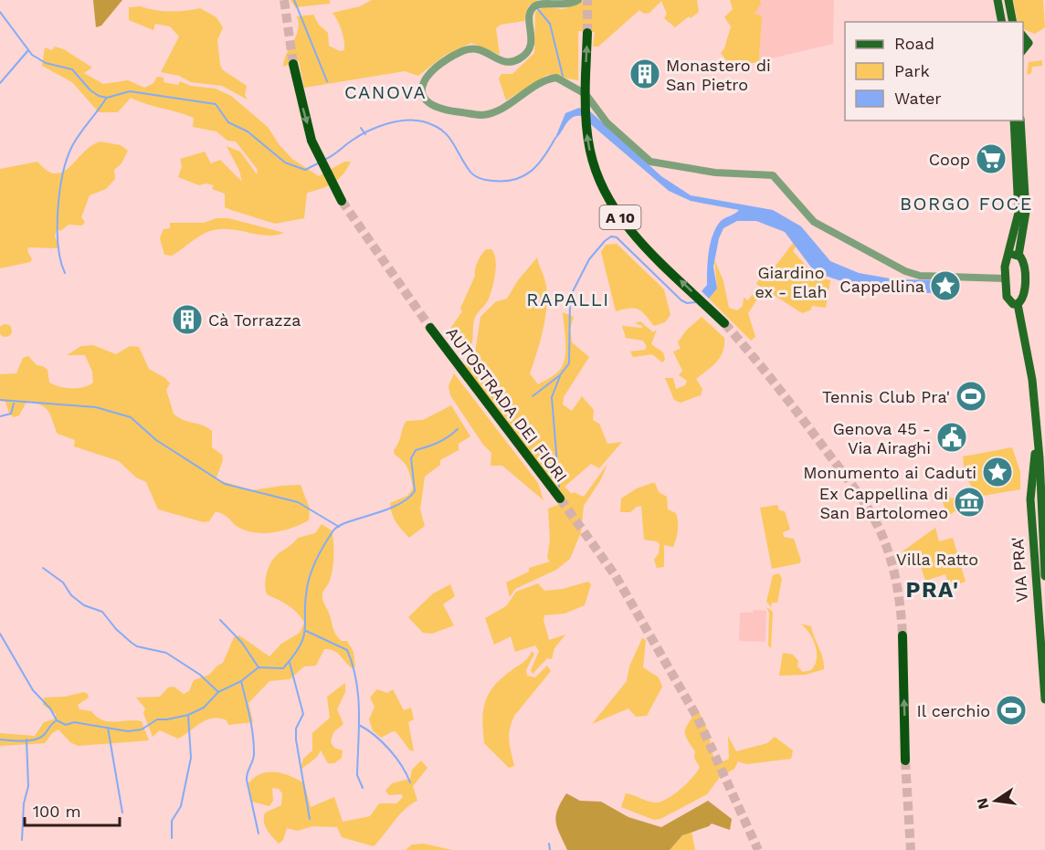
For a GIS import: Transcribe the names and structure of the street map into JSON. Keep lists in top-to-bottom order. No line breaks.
{"streets":{"highway":["A 10","AUTOSTRADA DEI FIORI"],"main road":["VIA PRA'"]},"districts":["CANOVA","BORGO FOCE","RAPALLI","PRA'"],"parks":["Giardino ex - Elah","Villa Ratto"],"places":{"building":["Monastero di San Pietro","Cà Torrazza"],"supermarket":["Coop"],"place":["Cappellina","Monumento ai Caduti"],"sports":["Tennis Club Pra'","Il cerchio"],"public building":["Genova 45 - Via Airaghi"],"museum":["Ex Cappellina di San Bartolomeo"]},"legend":["Road","Park","Water"],"scale_bar":"100 m","north":"left"}
